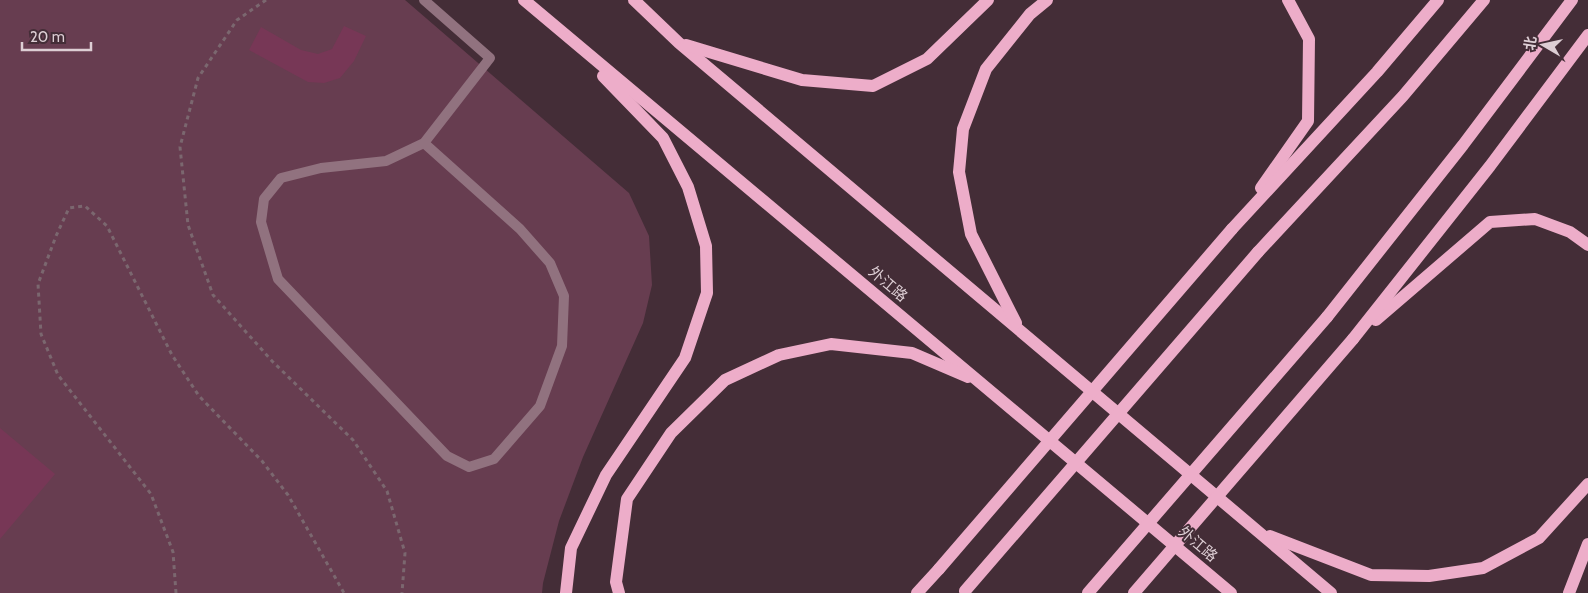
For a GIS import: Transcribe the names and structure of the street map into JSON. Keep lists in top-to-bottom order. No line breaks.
{"streets":{"main road":["外江路"]},"scale_bar":"20 m","north":"left"}
